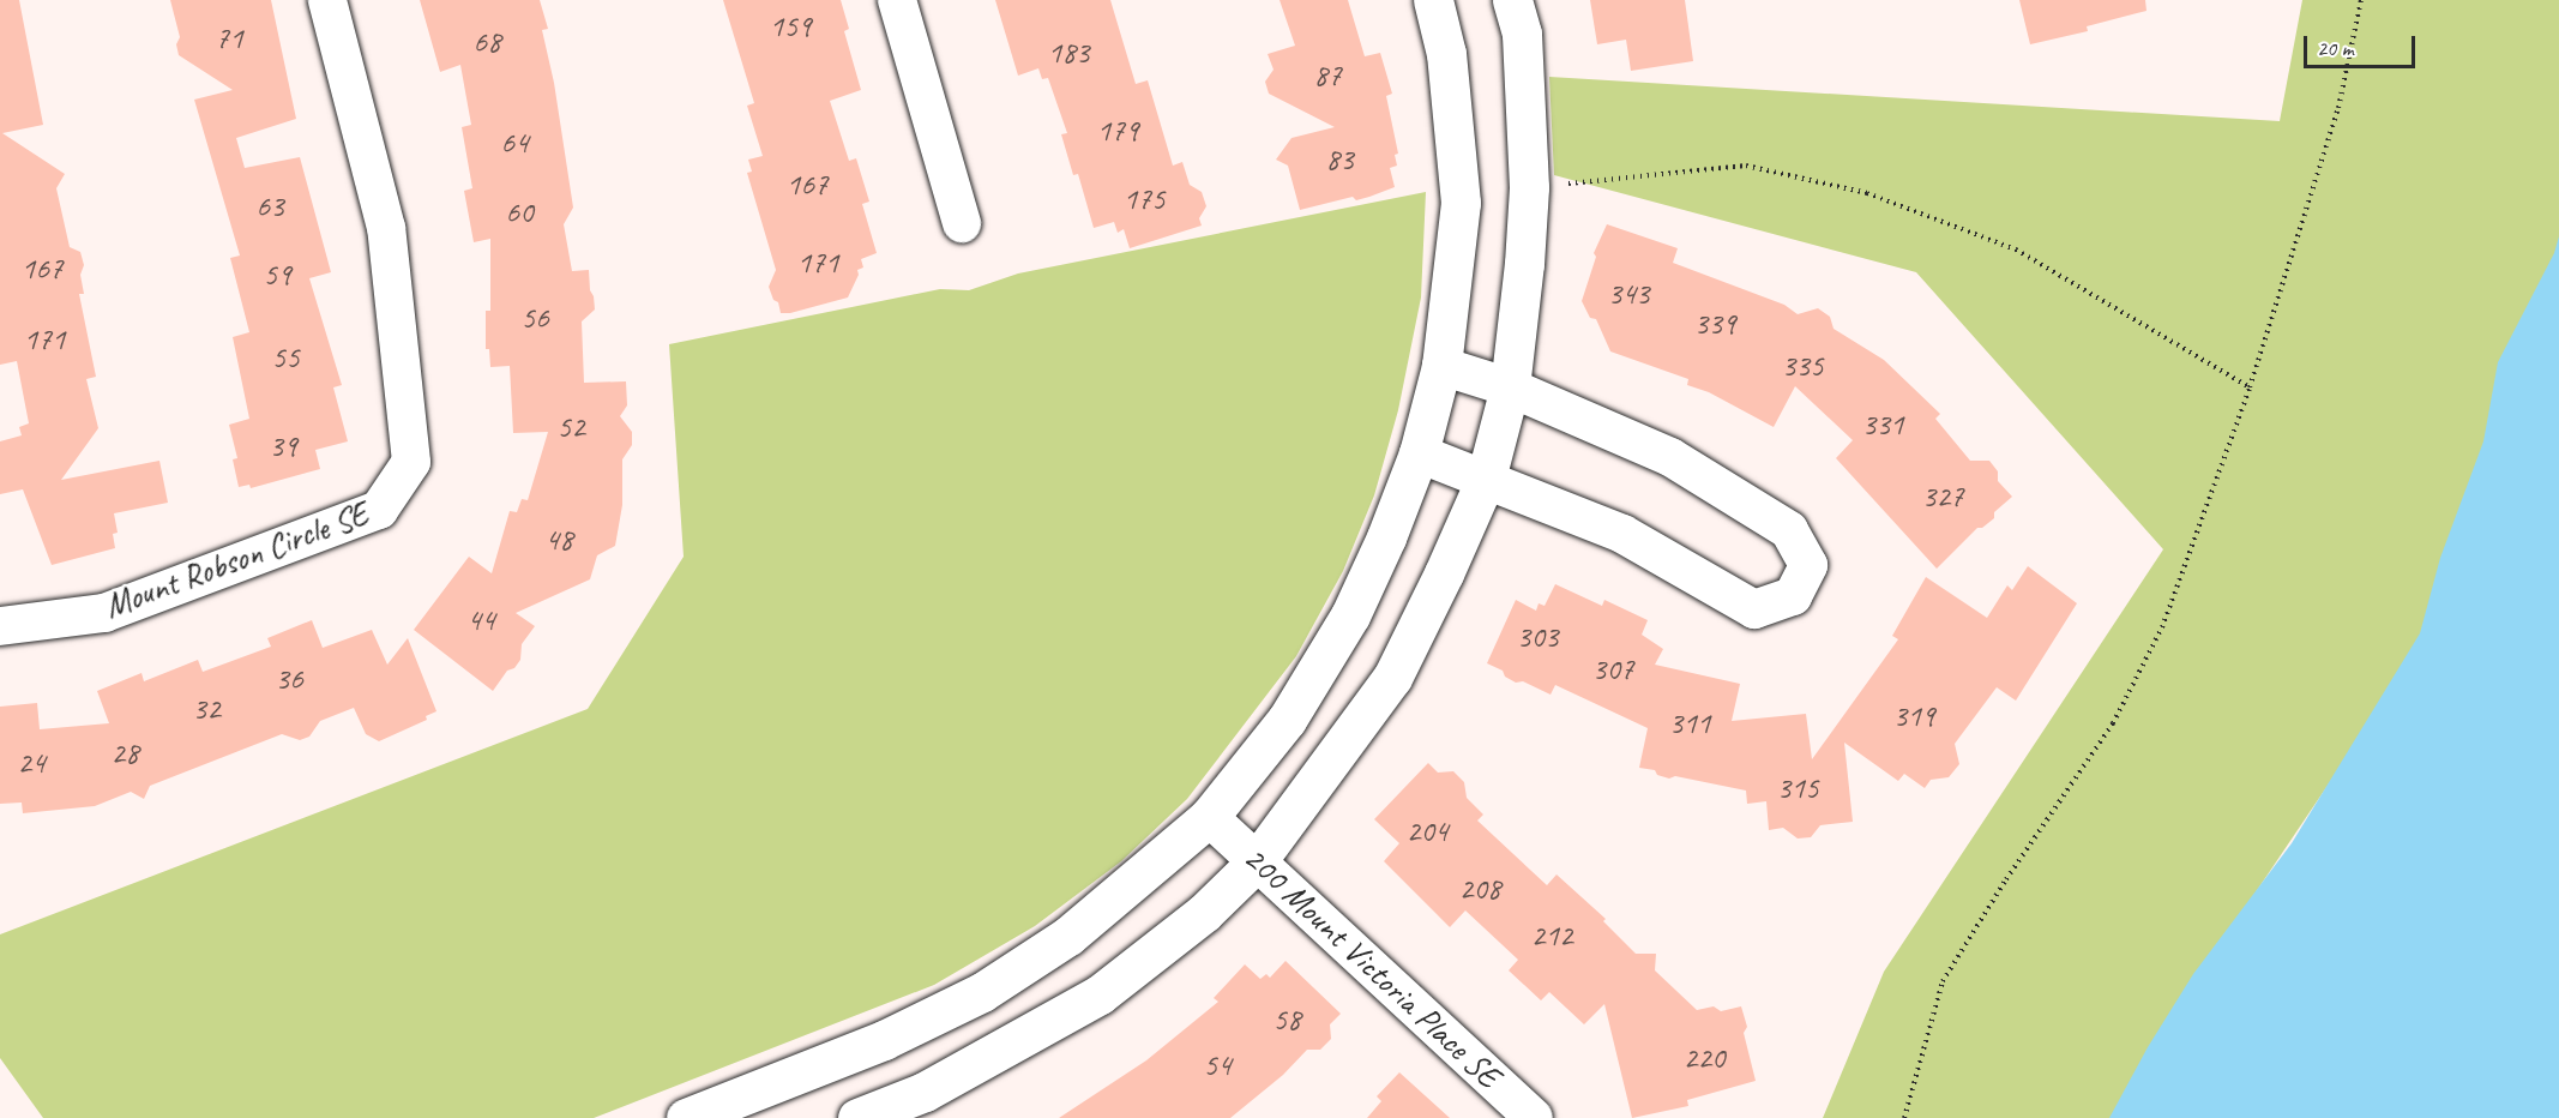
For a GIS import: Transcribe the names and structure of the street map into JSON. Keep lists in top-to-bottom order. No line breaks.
{"streets":{"street":["Mount Robson Circle SE","200 Mount Victoria Place SE"]},"house_numbers":["159","71","68","183","87","179","64","83","167","175","63","60","171","167","59","343","56","339","171","55","335","331","52","39","327","48","44","303","307","36","32","319","311","28","24","315","204","208","212","58","220","54"],"scale_bar":"20 m"}
